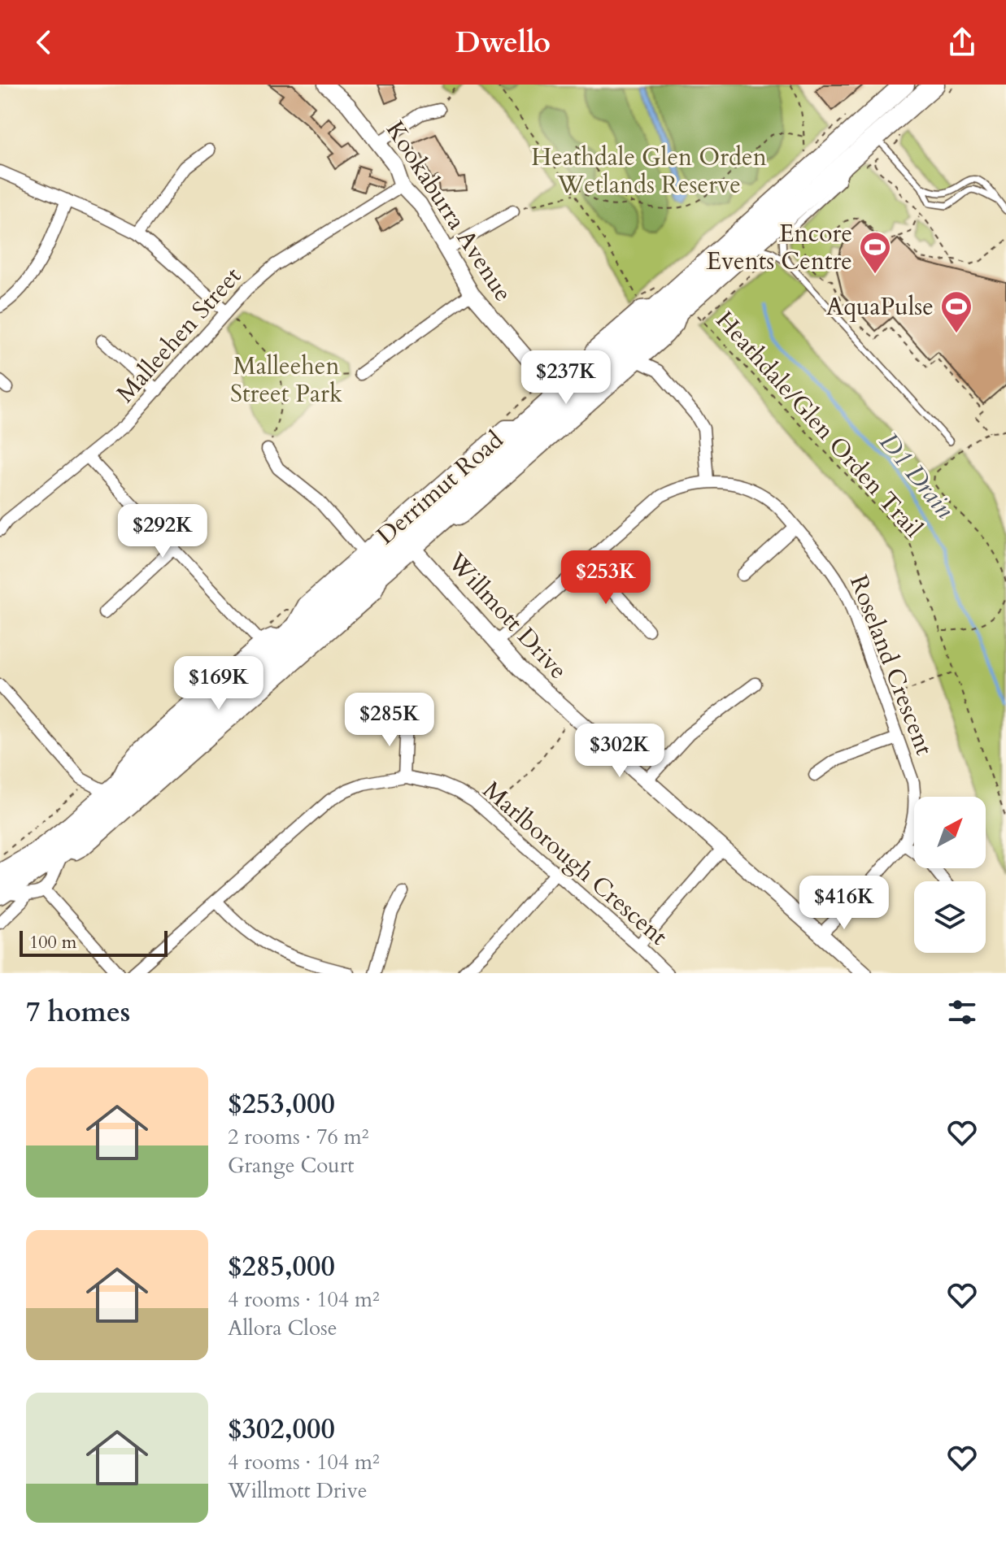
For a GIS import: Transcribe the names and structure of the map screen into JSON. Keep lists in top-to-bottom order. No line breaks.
{"streets":{"highway":["Derrimut Road"],"street":["Kookaburra Avenue","Malleehen Street","Willmott Drive","Roseland Crescent","Marlborough Crescent"],"path":["Heathdale/Glen Orden Trail"]},"crossings":[["Kookaburra Avenue","Malleehen Street"],["Kookaburra Avenue","Derrimut Road"],["Heathdale/Glen Orden Trail","Derrimut Road"],["Derrimut Road","Willmott Drive"],["Willmott Drive","Roseland Crescent"]],"water":["D1 Drain"],"parks":["Heathdale Glen Orden Wetlands Reserve","Malleehen Street Park"],"places":{"sports":["Encore Events Centre","AquaPulse"]},"scale_bar":"100 m","north":"top right","page":{"header":"Dwello","price":["$237K","$292K","$253K","$169K","$285K","$302K","$416K"],"scale":"100 m","heading":"7 homes","list":[{"name":"$253,000","note":"2 rooms · 76 m² · Grange Court"},{"name":"$285,000","note":"4 rooms · 104 m² · Allora Close"},{"name":"$302,000","note":"4 rooms · 104 m² · Willmott Drive"}]}}
